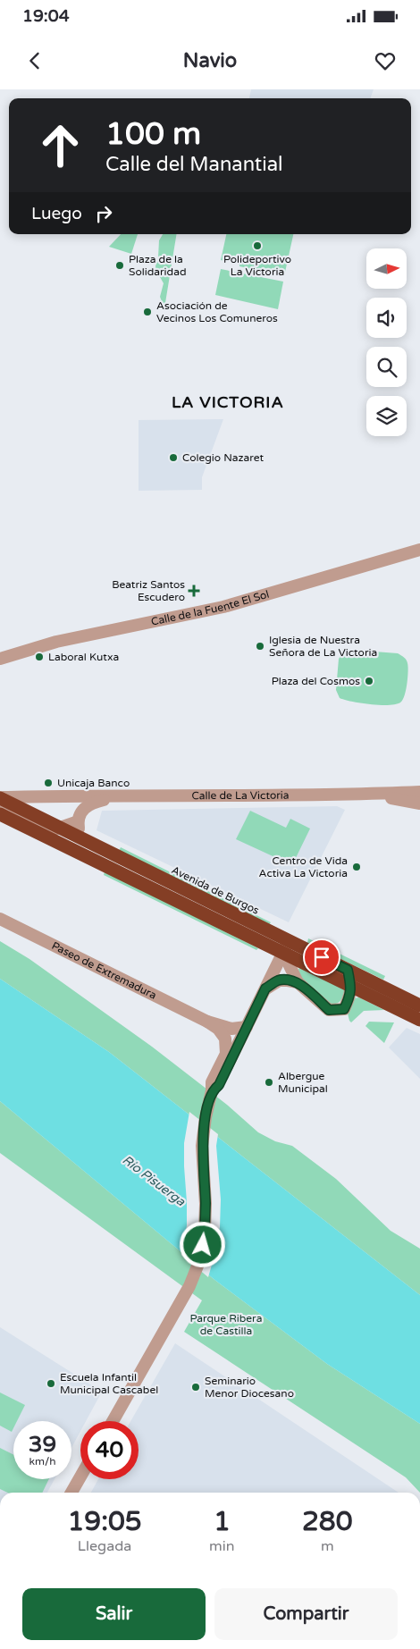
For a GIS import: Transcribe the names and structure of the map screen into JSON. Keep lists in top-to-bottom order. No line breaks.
{"streets":{"highway":["Avenida de Burgos"],"street":["Calle de la Fuente El Sol","Calle de La Victoria","Paseo de Extremadura"]},"crossings":[["Calle de La Victoria","Avenida de Burgos"]],"districts":["LA VICTORIA"],"water":["Río Pisuerga"],"parks":["Parque Ribera de Castilla"],"places":{"other":["Polideportivo La Victoria","Plaza de la Solidaridad","Asociación de Vecinos Los Comuneros","Colegio Nazaret","Iglesia de Nuestra Señora de La Victoria","Laboral Kutxa","Plaza del Cosmos","Unicaja Banco","Centro de Vida Activa La Victoria","Albergue Municipal","Escuela Infantil Municipal Cascabel","Seminario Menor Diocesano"],"health":["Beatriz Santos Escudero"]},"north":"right","page":{"status":"19:04","header":"Navio","turn":["100 m","Calle del Manantial"],"then":"Luego","speed":"39 km/h","limit":"40","eta":["19:05","Llegada","1","min","280","m"],"buttons":["Salir","Compartir"]}}
